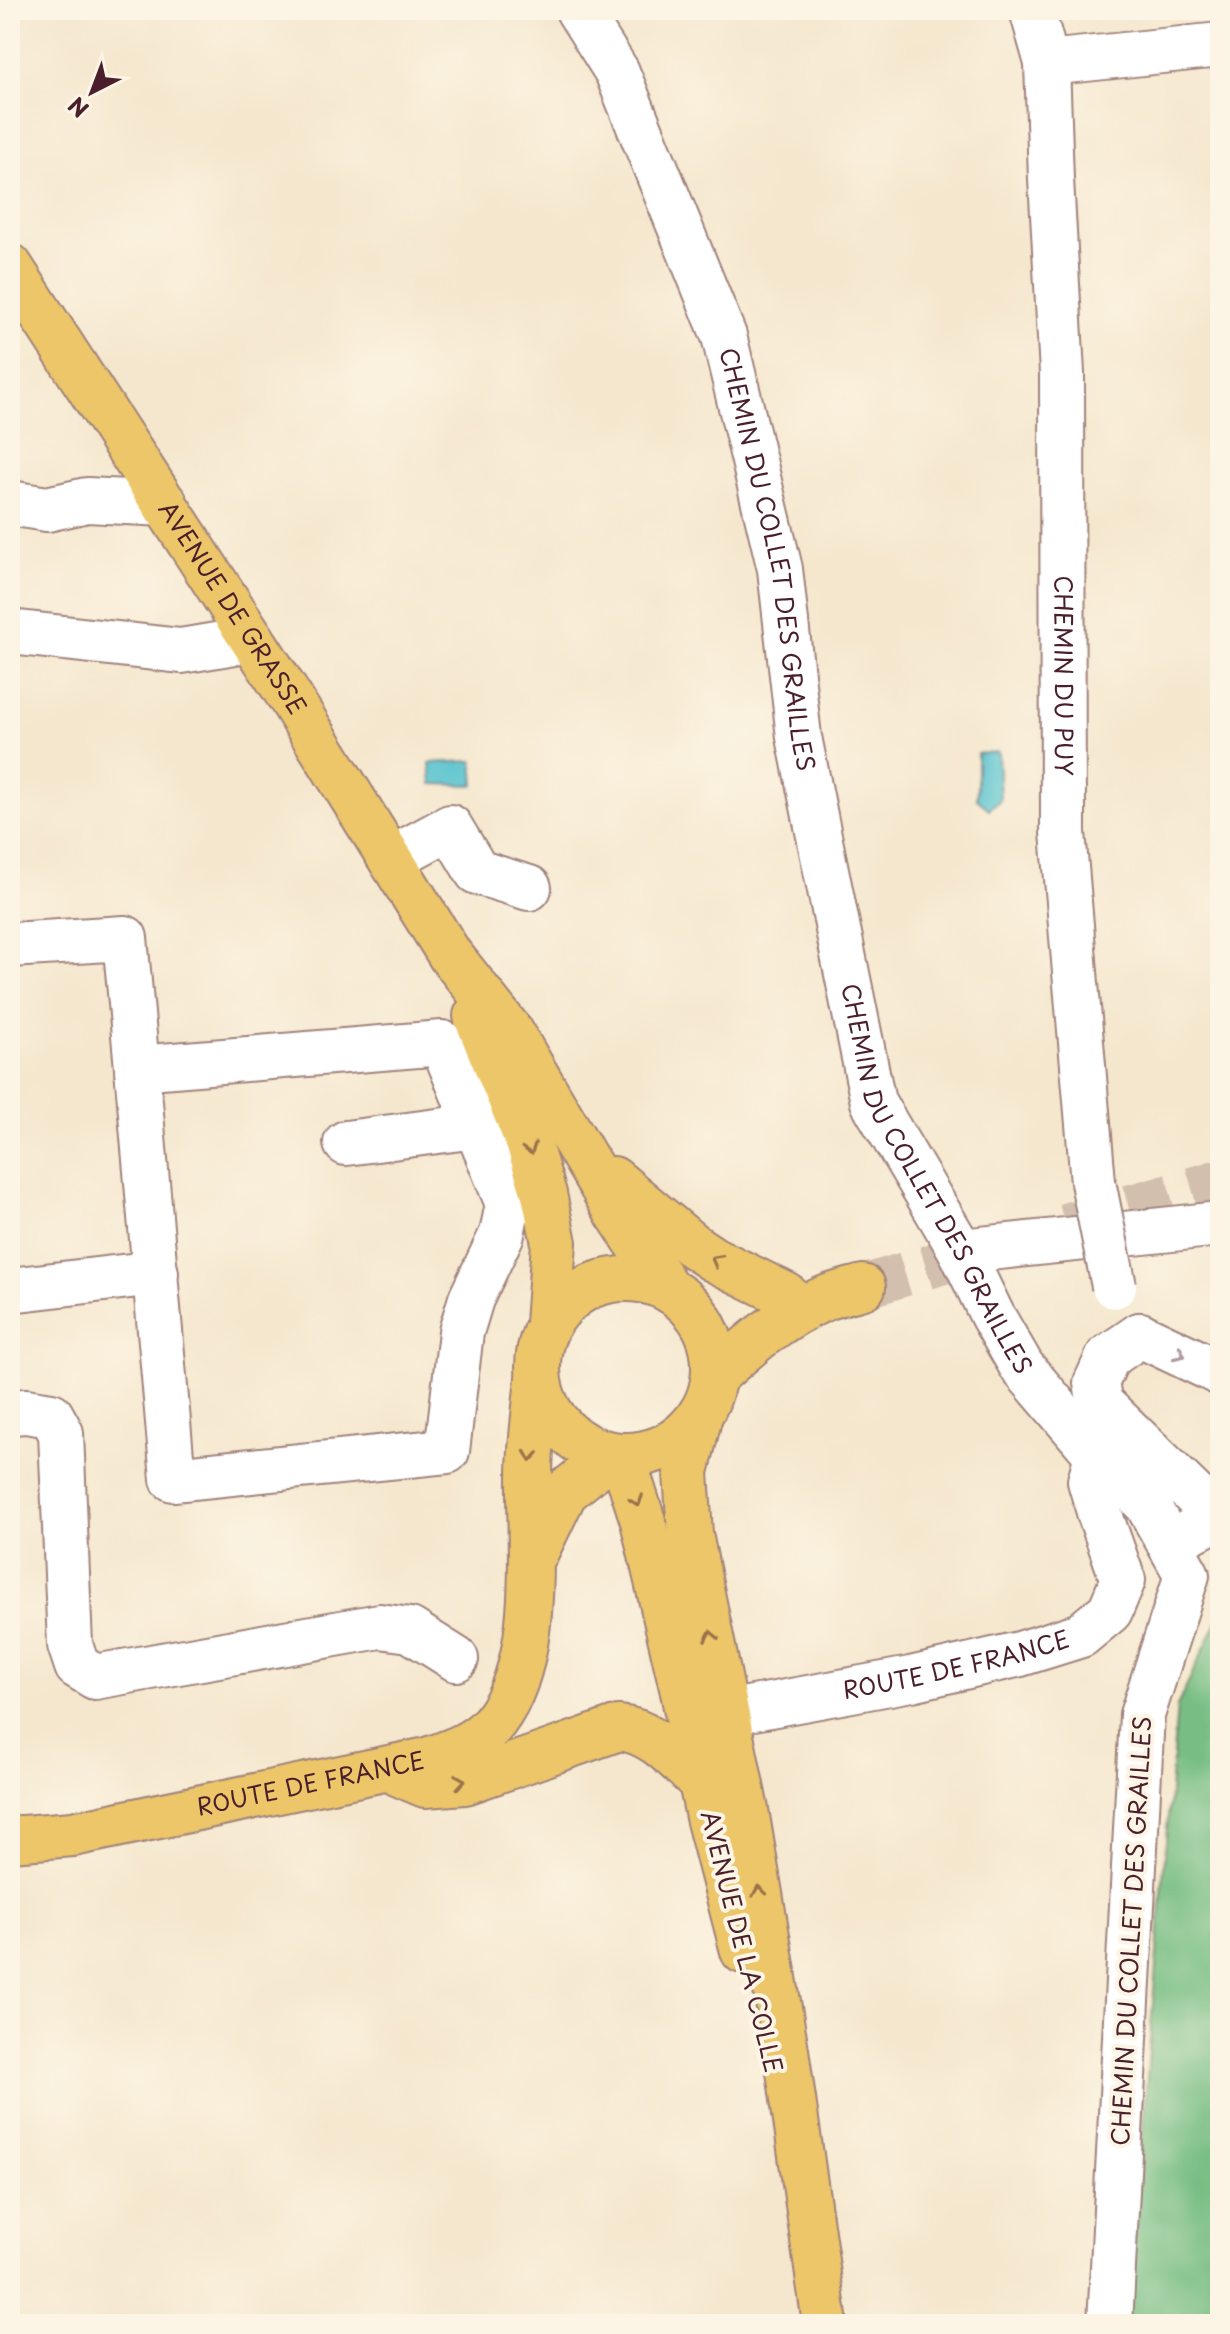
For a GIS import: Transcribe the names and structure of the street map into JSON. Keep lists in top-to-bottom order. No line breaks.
{"streets":{"main road":["AVENUE DE GRASSE","ROUTE DE FRANCE","AVENUE DE LA COLLE"],"street":["CHEMIN DU COLLET DES GRAILLES","CHEMIN DU PUY"]},"crossings":[["CHEMIN DU COLLET DES GRAILLES","ROUTE DE FRANCE"],["AVENUE DE GRASSE","ROUTE DE FRANCE"],["AVENUE DE GRASSE","AVENUE DE LA COLLE"],["ROUTE DE FRANCE","AVENUE DE LA COLLE"]],"north":"bottom left"}
